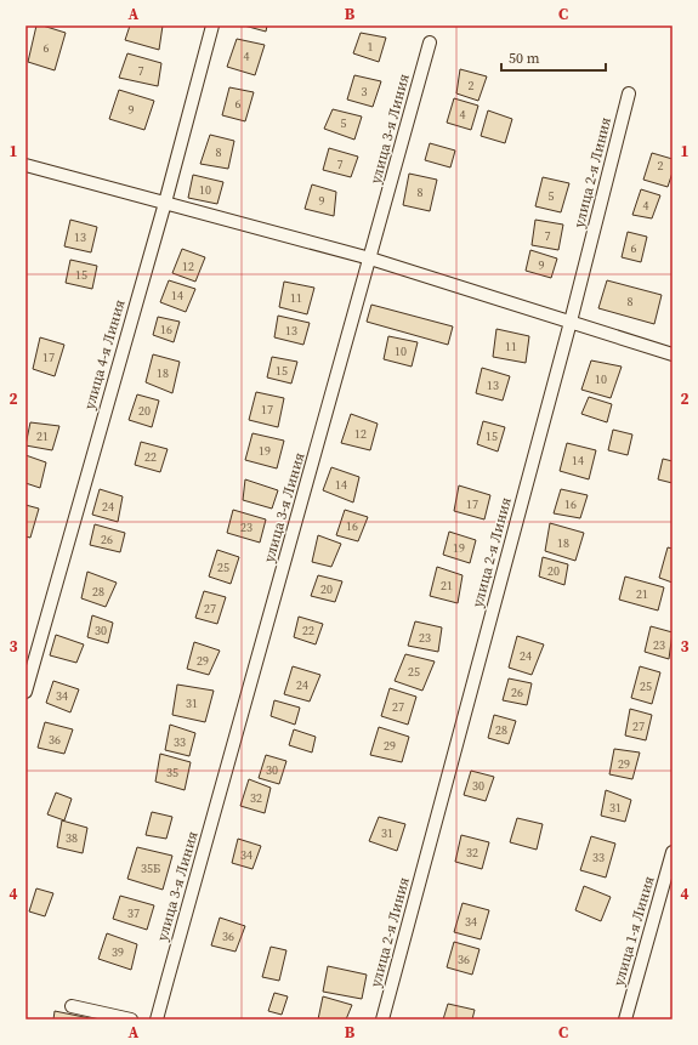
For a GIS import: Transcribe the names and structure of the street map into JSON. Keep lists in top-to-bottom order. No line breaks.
{"streets":{"street":["улица 3-я Линия","улица 2-я Линия","улица 4-я Линия","улица 1-я Линия"]},"house_numbers":["1","6","4","7","2","3","6","9","4","5","8","7","2","10","8","5","9","4","7","13","6","9","12","15","14","11","8","16","13","11","10","17","15","18","10","13","17","20","12","21","15","19","22","14","14","17","16","24","16","23","26","18","19","25","20","21","20","28","21","27","30","22","23","23","24","29","25","24","25","26","34","31","27","27","28","36","33","29","29","30","35","30","32","31","31","38","32","34","33","35Б","37","34","36","39","36"],"scale_bar":"50 m","grid":{"columns":["A","B","C"],"rows":["1","2","3","4"]}}
